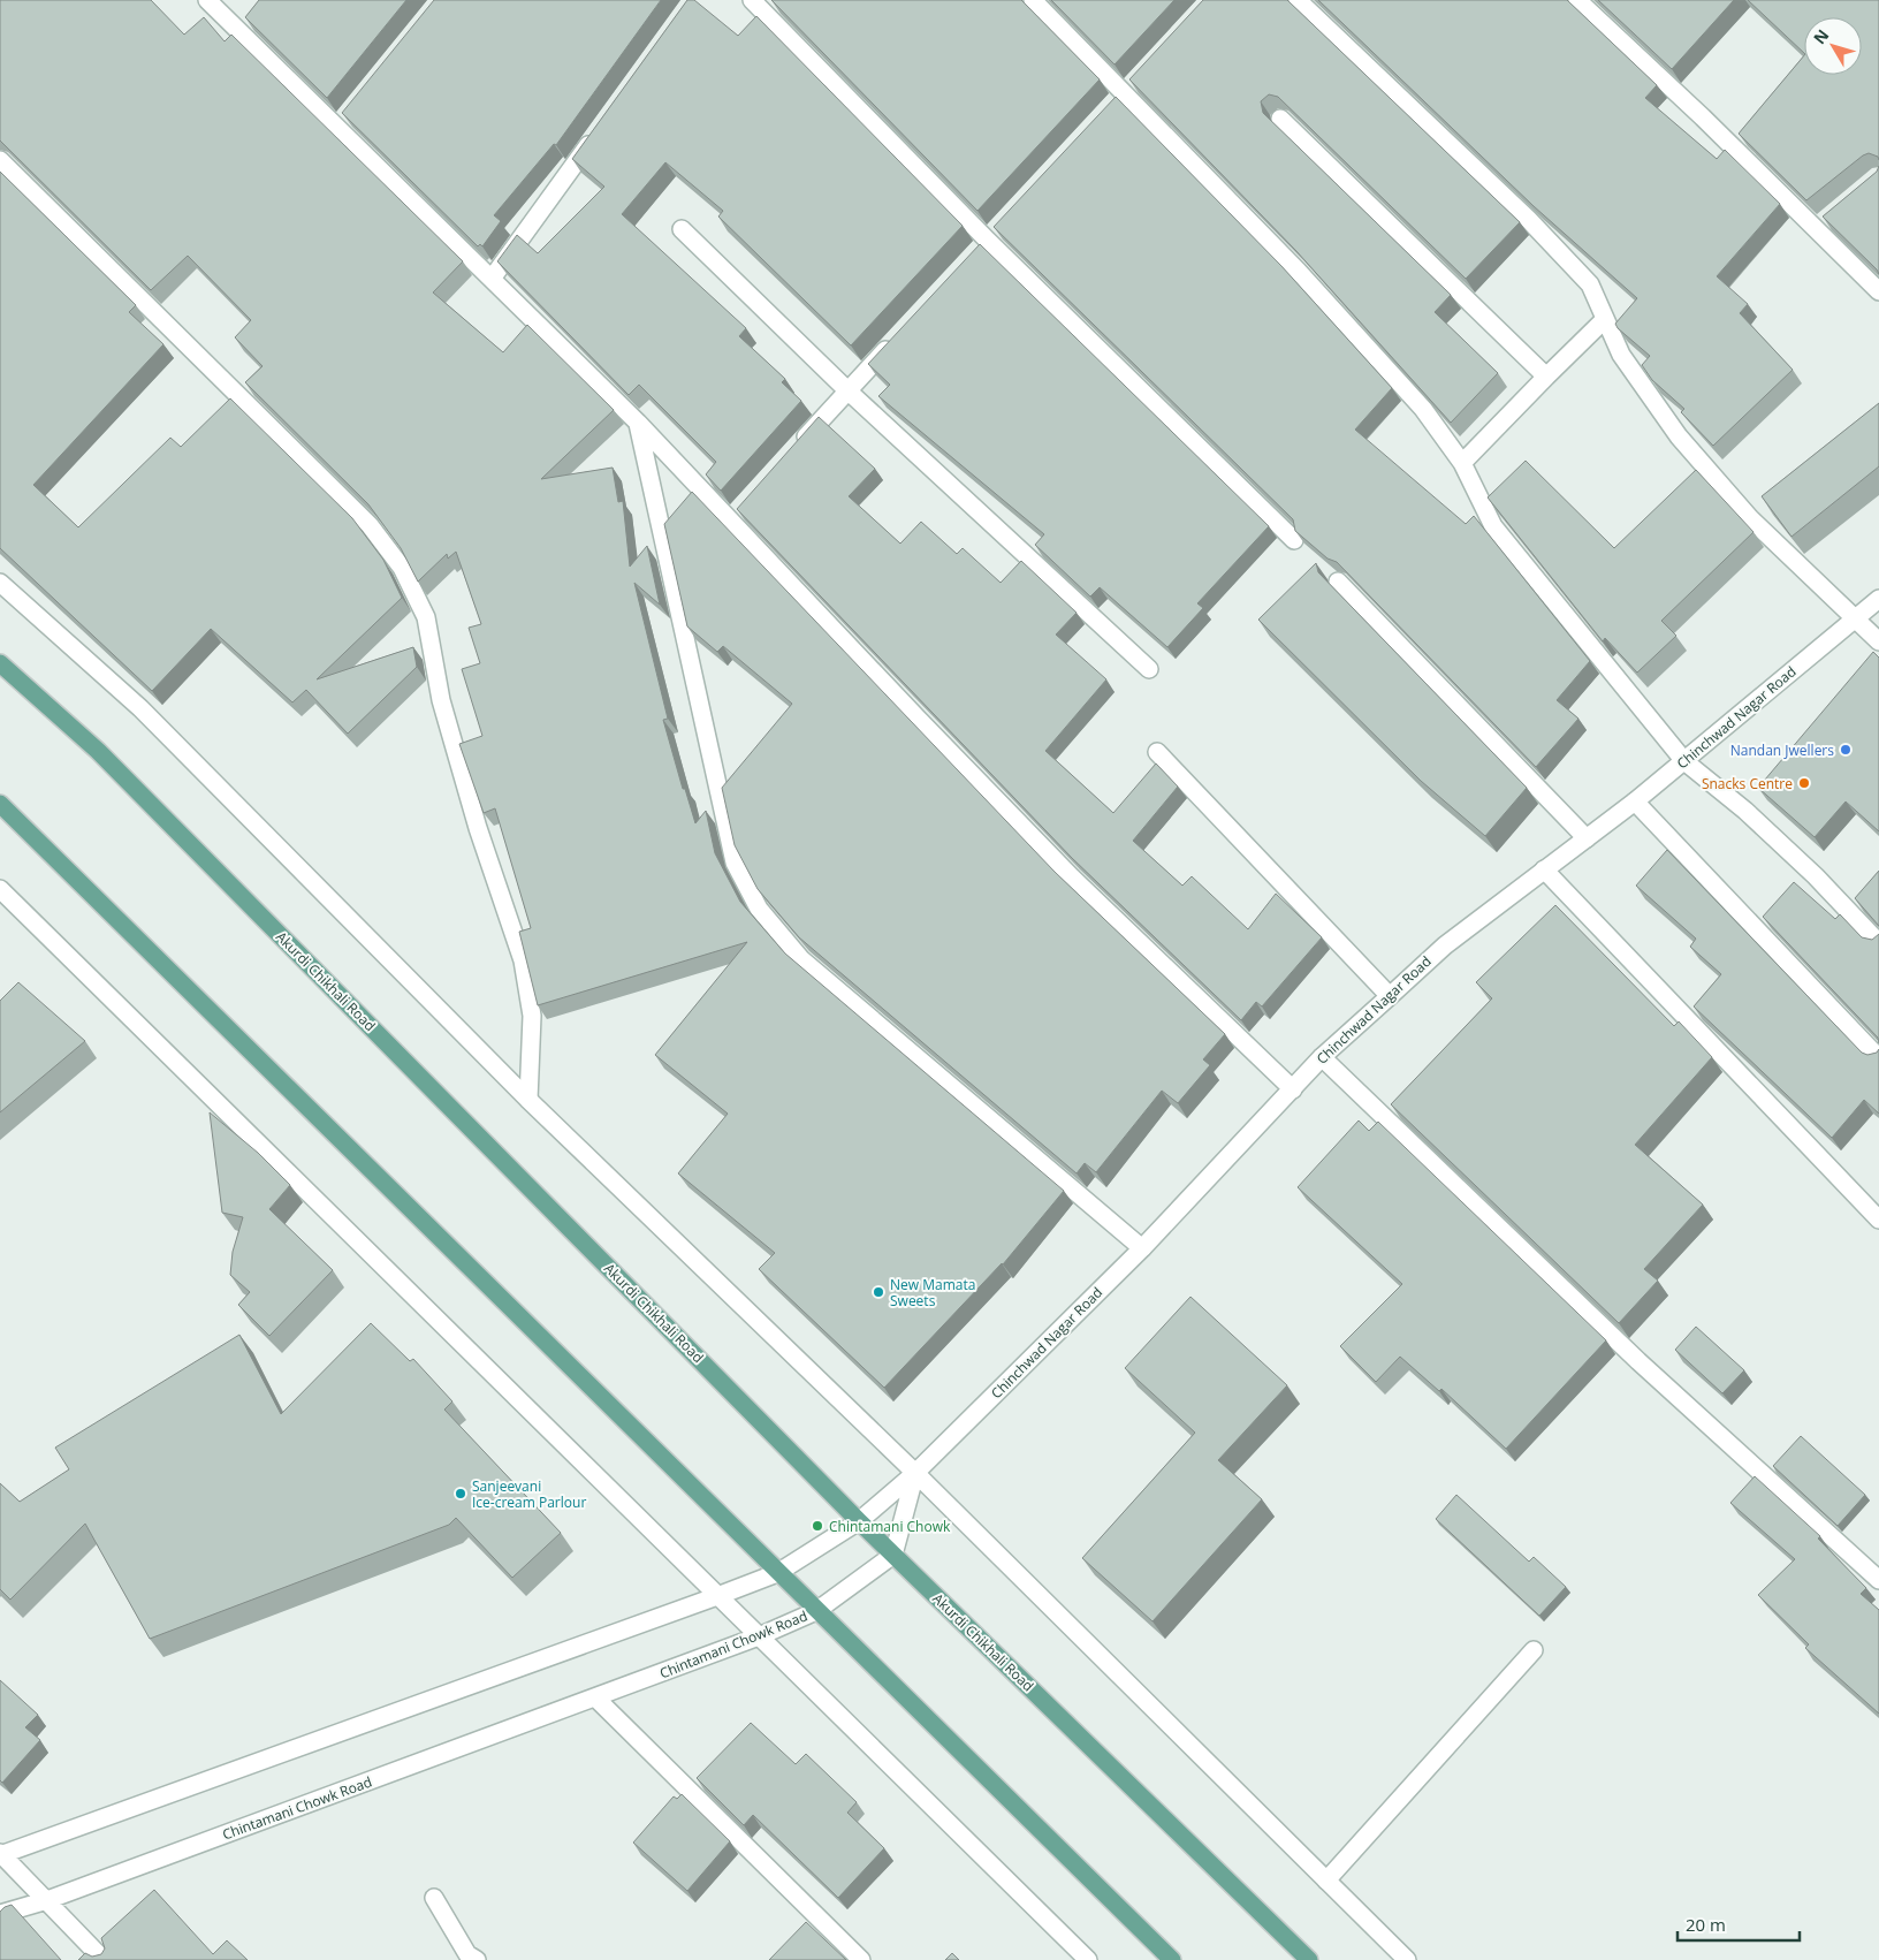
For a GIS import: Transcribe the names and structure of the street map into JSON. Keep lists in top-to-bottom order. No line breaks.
{"streets":{"main road":["Akurdi Chikhali Road"],"street":["Chinchwad Nagar Road","Chintamani Chowk Road"]},"crossings":[["Akurdi Chikhali Road","Chintamani Chowk Road"]],"places":["Nandan Jwellers","Snacks Centre","New Mamata Sweets","Sanjeevani Ice-cream Parlour","Chintamani Chowk"],"scale_bar":"20 m","north":"top left"}
